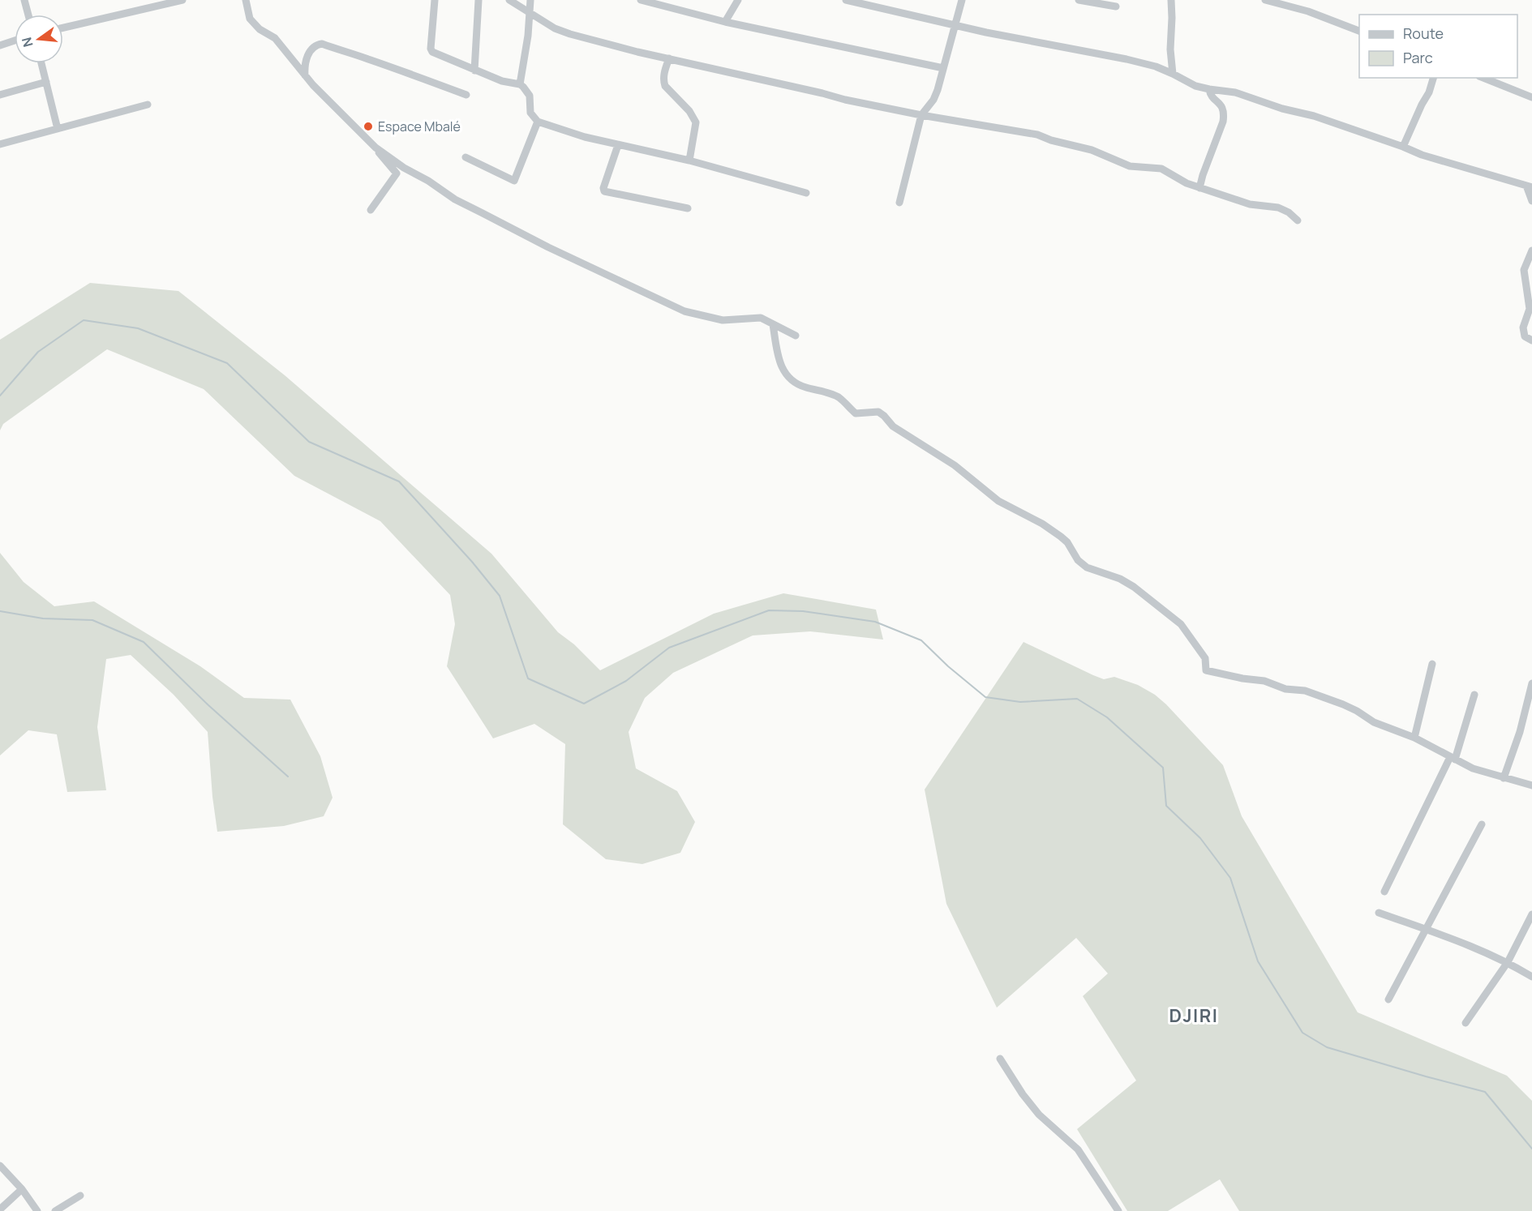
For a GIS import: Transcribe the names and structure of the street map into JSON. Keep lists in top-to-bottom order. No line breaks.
{"districts":["DJIRI"],"places":["Espace Mbalé"],"legend":["Route","Parc"],"north":"left"}
